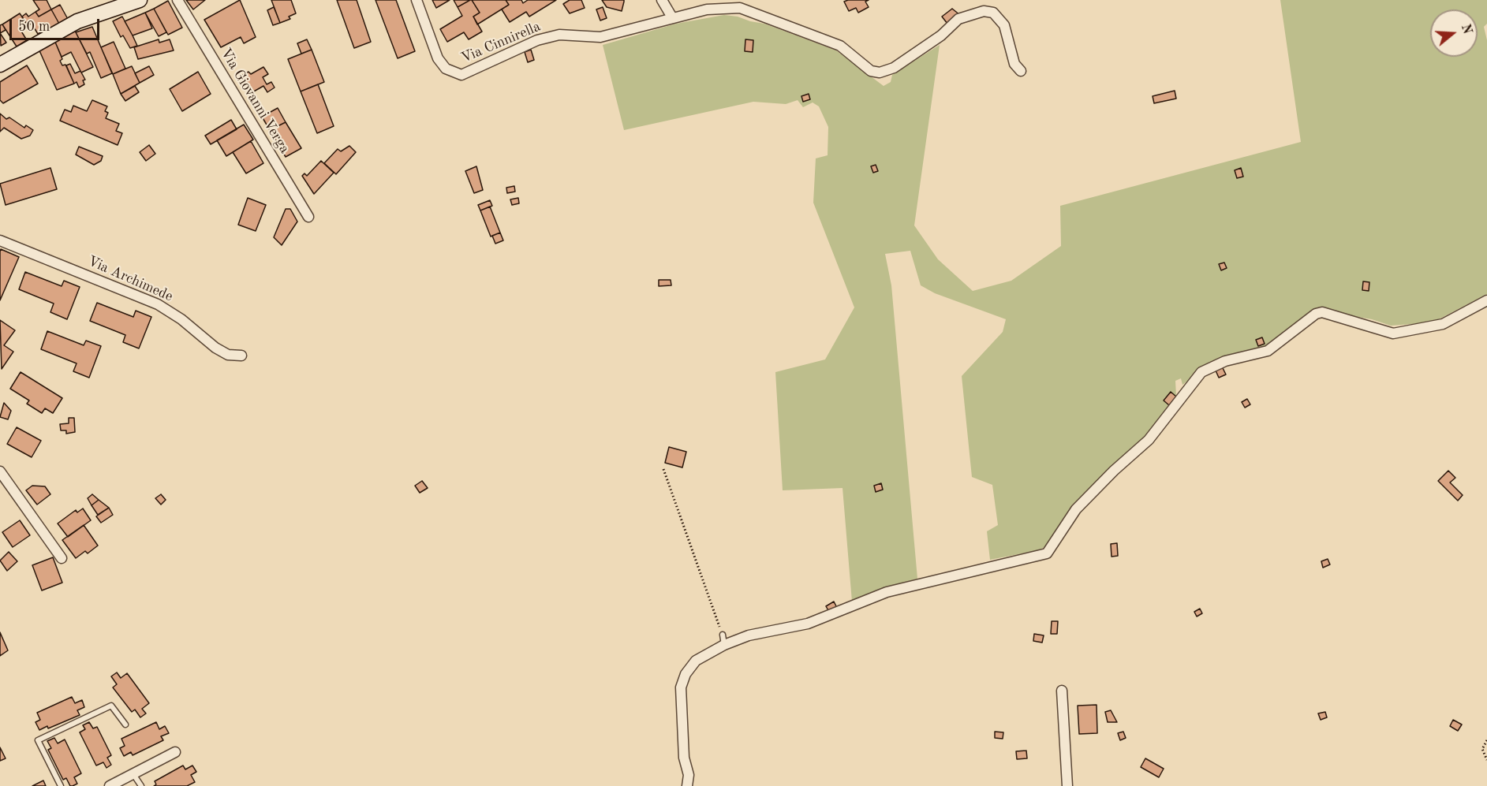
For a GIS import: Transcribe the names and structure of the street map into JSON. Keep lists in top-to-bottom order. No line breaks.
{"streets":{"street":["Via Cinnirella","Via Giovanni Verga","Via Archimede"]},"scale_bar":"50 m","north":"right"}
